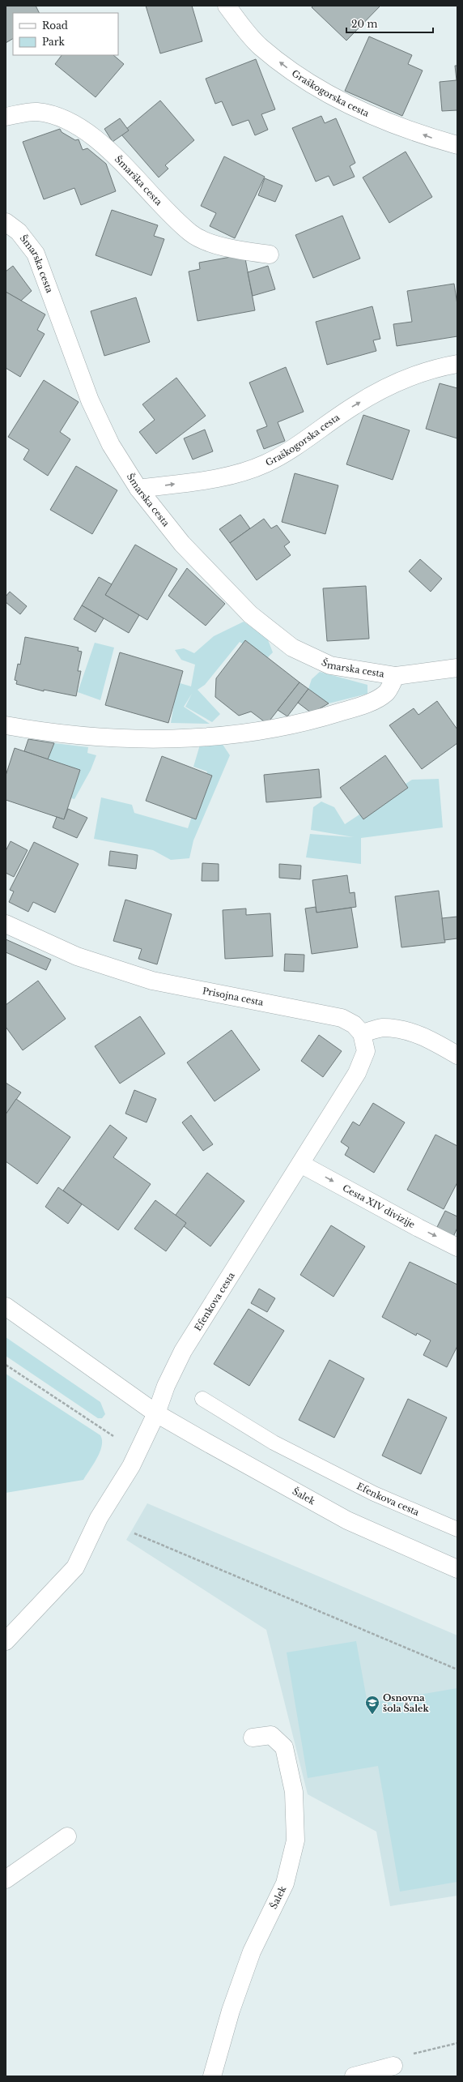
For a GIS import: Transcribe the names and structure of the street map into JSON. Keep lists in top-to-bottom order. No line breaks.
{"streets":{"street":["Graškogorska cesta","Šmarška cesta","Šmarska cesta","Prisojna cesta","Cesta XIV divizije","Efenkova cesta","Šalek"]},"crossings":[["Graškogorska cesta","Šmarska cesta"],["Prisojna cesta","Efenkova cesta"],["Cesta XIV divizije","Efenkova cesta"],["Efenkova cesta","Šalek"]],"one_way":["Cesta XIV divizije"],"places":{"school or university":["Osnovna šola Šalek"]},"legend":["Road","Park"],"scale_bar":"20 m"}
